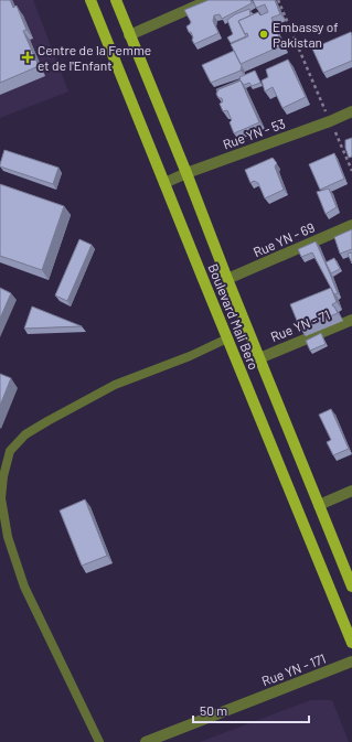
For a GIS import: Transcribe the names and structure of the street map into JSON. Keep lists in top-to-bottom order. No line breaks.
{"streets":{"main road":["Boulevard Mali Bero"],"street":["Rue YN - 53","Rue YN - 69","Rue YN - 71","Rue YN - 171"]},"crossings":[["Rue YN - 53","Boulevard Mali Bero"],["Rue YN - 69","Boulevard Mali Bero"],["Boulevard Mali Bero","Rue YN - 71"]],"places":{"other":["Embassy of Pakistan"],"health":["Centre de la Femme et de l'Enfant"]},"scale_bar":"50 m"}
